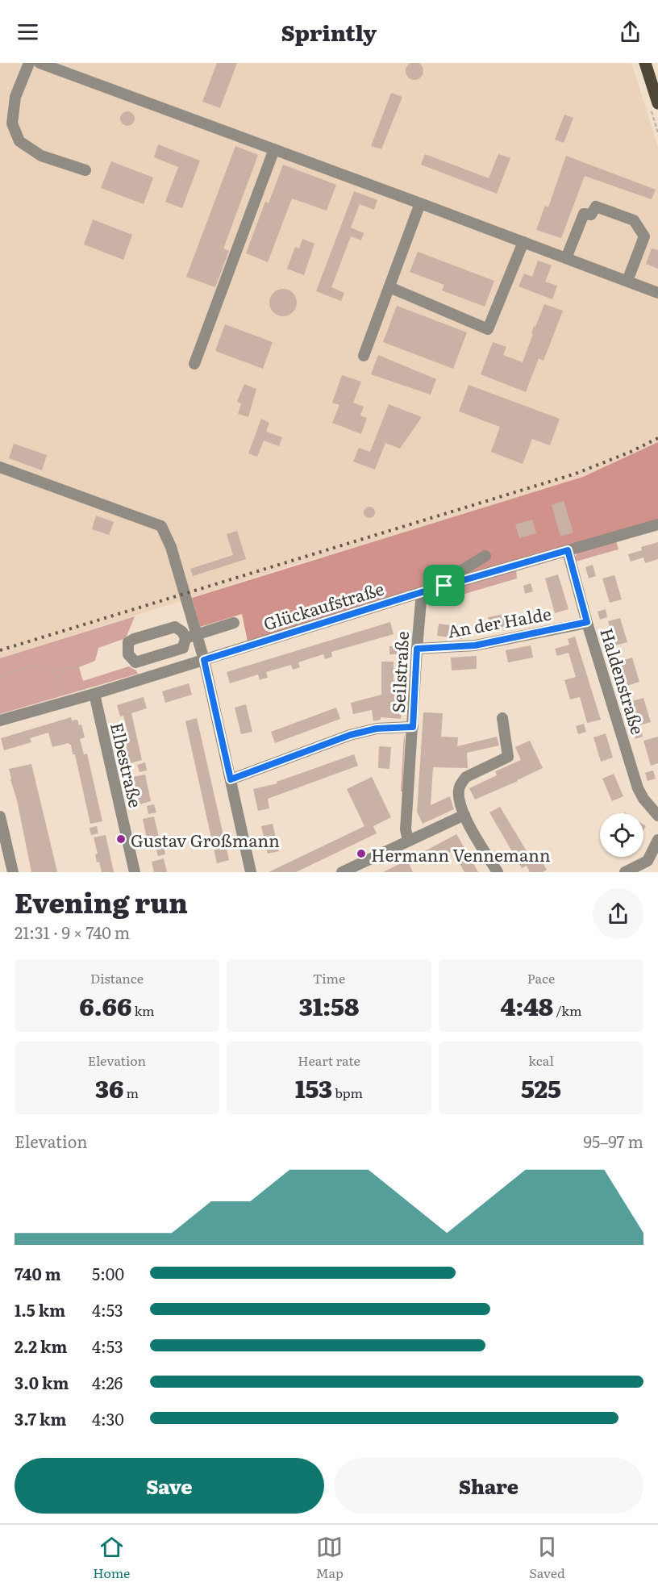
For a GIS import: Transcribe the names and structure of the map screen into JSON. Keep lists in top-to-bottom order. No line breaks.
{"streets":{"street":["Glückaufstraße","An der Halde","Seilstraße","Haldenstraße","Elbestraße"]},"crossings":[["Glückaufstraße","Seilstraße"],["Glückaufstraße","Haldenstraße"],["Glückaufstraße","Elbestraße"],["An der Halde","Seilstraße"],["An der Halde","Haldenstraße"]],"places":["Gustav Großmann","Hermann Vennemann"],"page":{"header":"Sprintly","heading":["Evening run","21:31 · 9 × 740 m"],"stats":[["Distance","6.66 km"],["Time","31:58"],["Pace","4:48 /km"],["Elevation","36 m"],["Heart rate","153 bpm"],["kcal","525"]],"chart":["Elevation","95–97 m"],"list":[{"name":"740 m","note":"5:00"},{"name":"1.5 km","note":"4:53"},{"name":"2.2 km","note":"4:53"},{"name":"3.0 km","note":"4:26"},{"name":"3.7 km","note":"4:30"}],"buttons":["Save","Share"],"tabs":["Home","Map","Saved"]}}
